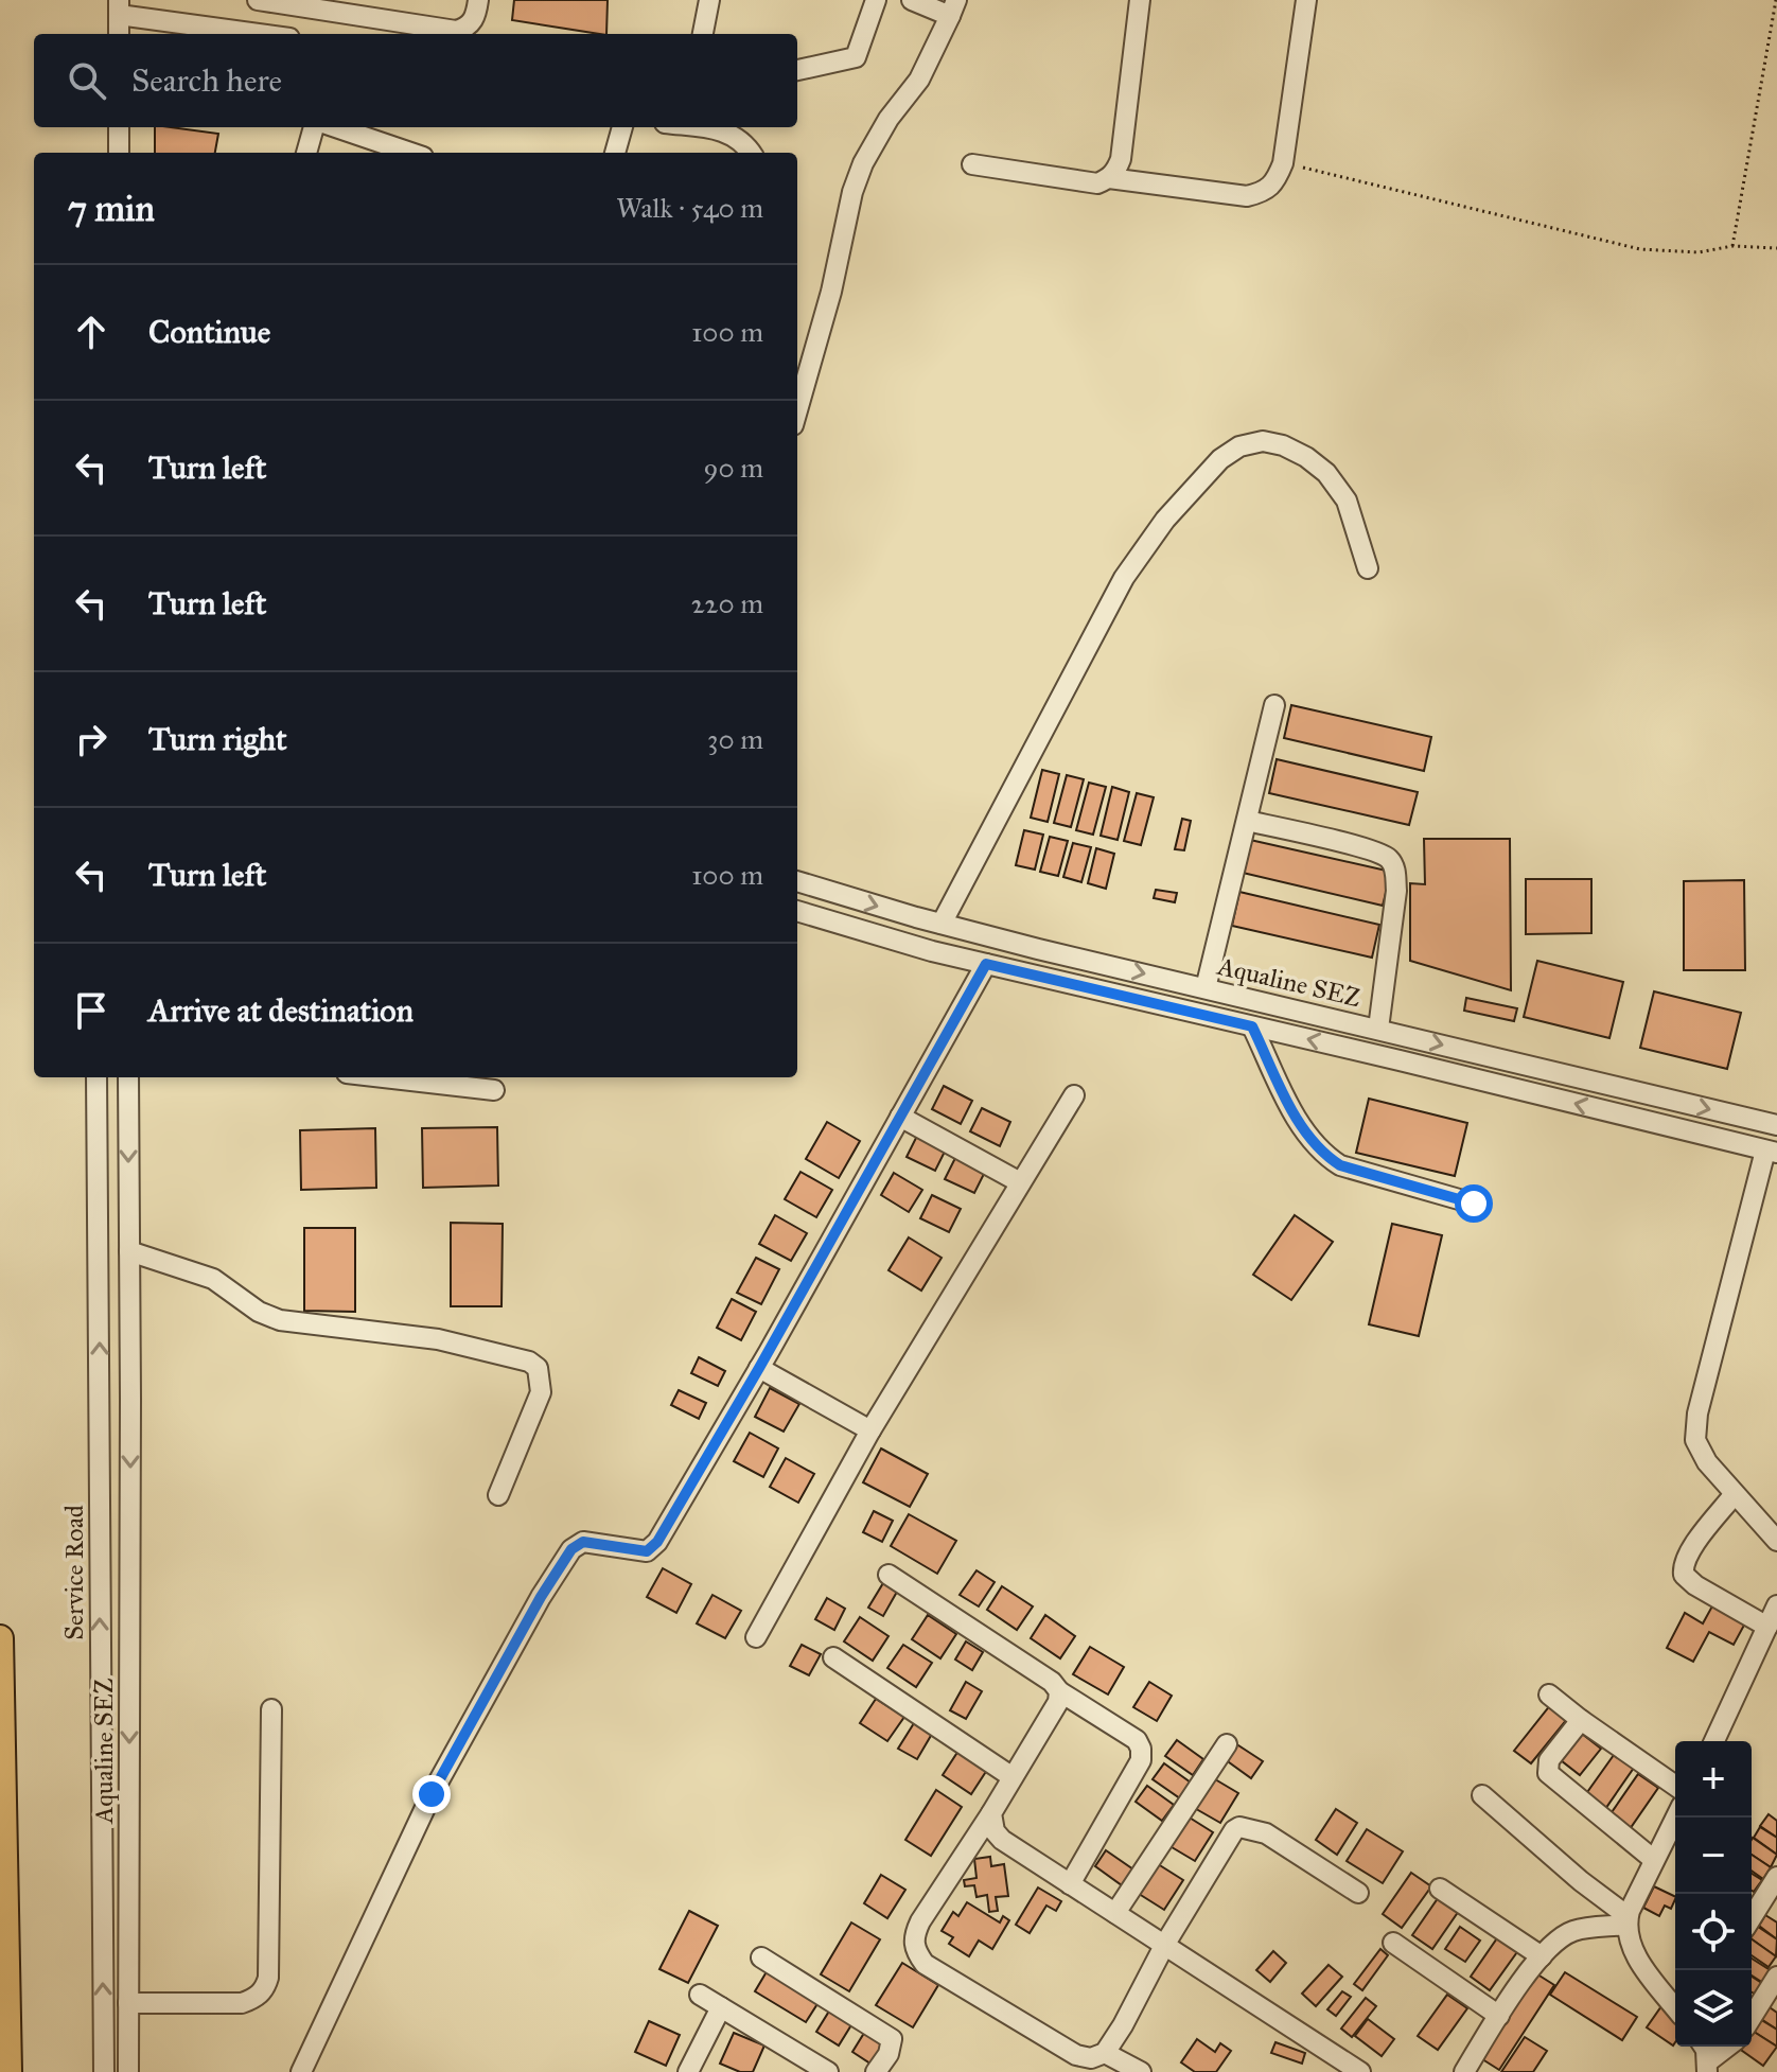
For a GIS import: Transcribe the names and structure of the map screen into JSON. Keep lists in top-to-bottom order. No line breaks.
{"streets":{"street":["Aqualine SEZ","Service Road"]},"one_way":["Service Road"],"page":{"search":"Search here","heading":["7 min","Walk · 540 m"],"list":[["Continue","100 m"],["Turn left","90 m"],["Turn left","220 m"],["Turn right","30 m"],["Turn left","100 m"],"Arrive at destination"],"map_buttons":["+","−"]}}
